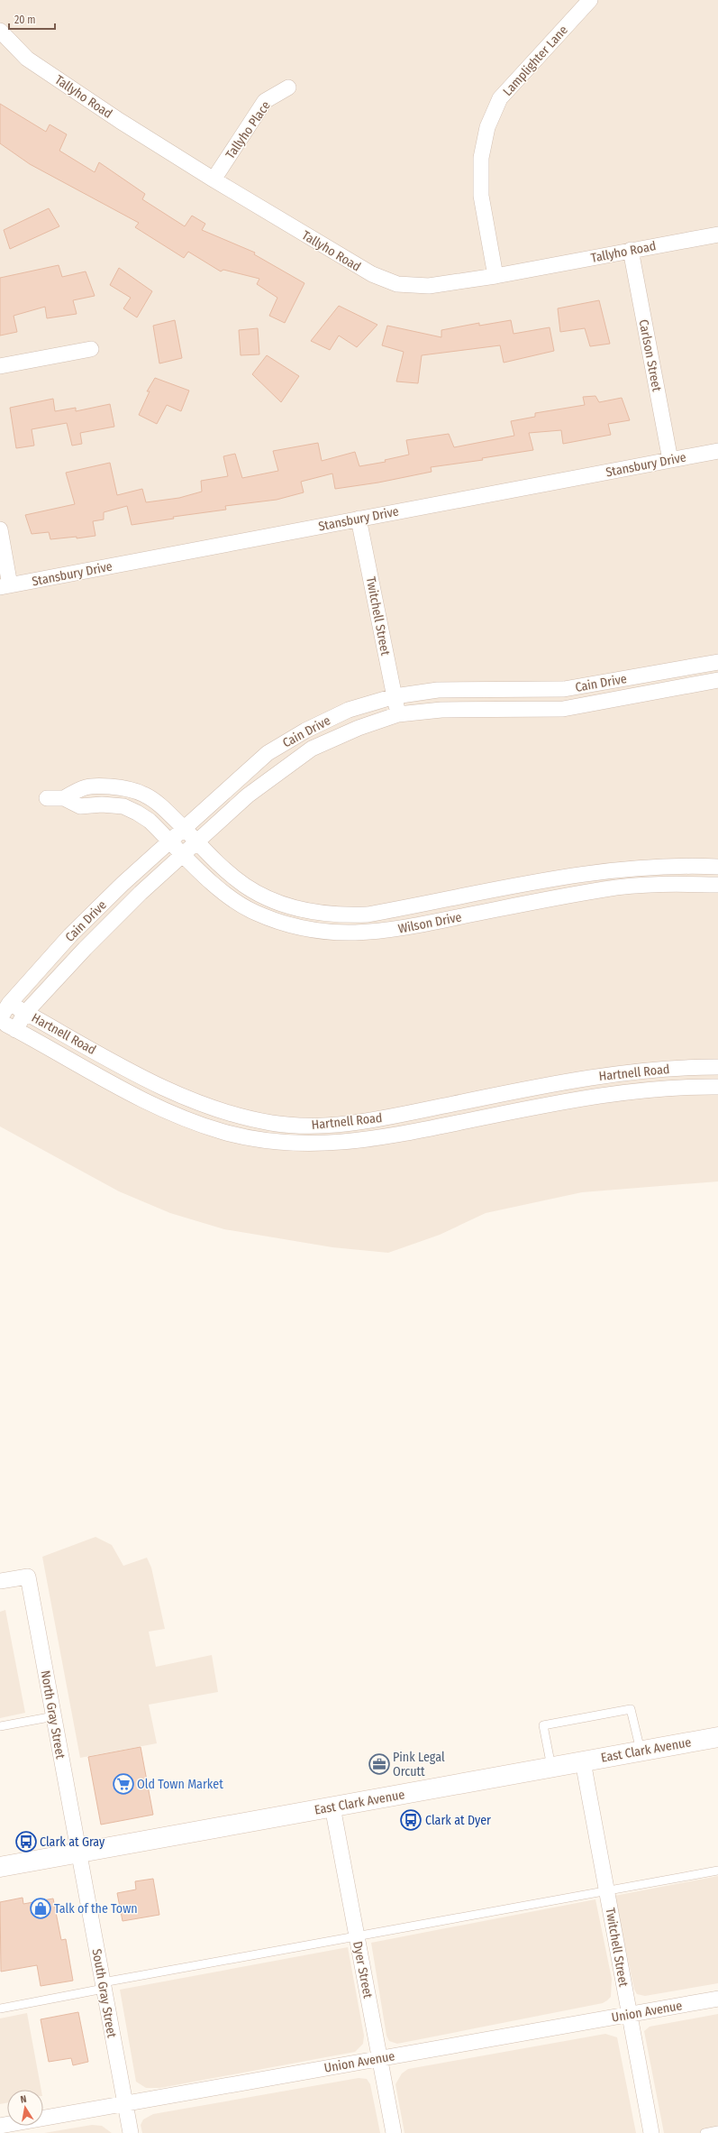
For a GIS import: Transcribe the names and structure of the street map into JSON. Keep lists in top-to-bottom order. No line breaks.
{"streets":{"main road":["East Clark Avenue"],"street":["Lamplighter Lane","Tallyho Road","Tallyho Place","Carlson Street","Stansbury Drive","Twitchell Street","Cain Drive","Wilson Drive","Hartnell Road","North Gray Street","Dyer Street","South Gray Street","Union Avenue"]},"crossings":[["Lamplighter Lane","Tallyho Road"],["Tallyho Road","Tallyho Place"],["Tallyho Road","Carlson Street"],["Carlson Street","Stansbury Drive"],["Stansbury Drive","Twitchell Street"],["Twitchell Street","Cain Drive"],["Twitchell Street","East Clark Avenue"],["Twitchell Street","Union Avenue"],["Cain Drive","Wilson Drive"],["Cain Drive","Hartnell Road"],["North Gray Street","East Clark Avenue"],["North Gray Street","South Gray Street"],["East Clark Avenue","Dyer Street"],["East Clark Avenue","South Gray Street"],["Dyer Street","Union Avenue"],["South Gray Street","Union Avenue"]],"places":{"office":["Pink Legal Orcutt"],"supermarket":["Old Town Market"],"bus stop":["Clark at Dyer","Clark at Gray"],"shop":["Talk of the Town"]},"scale_bar":"20 m","north":"top"}
